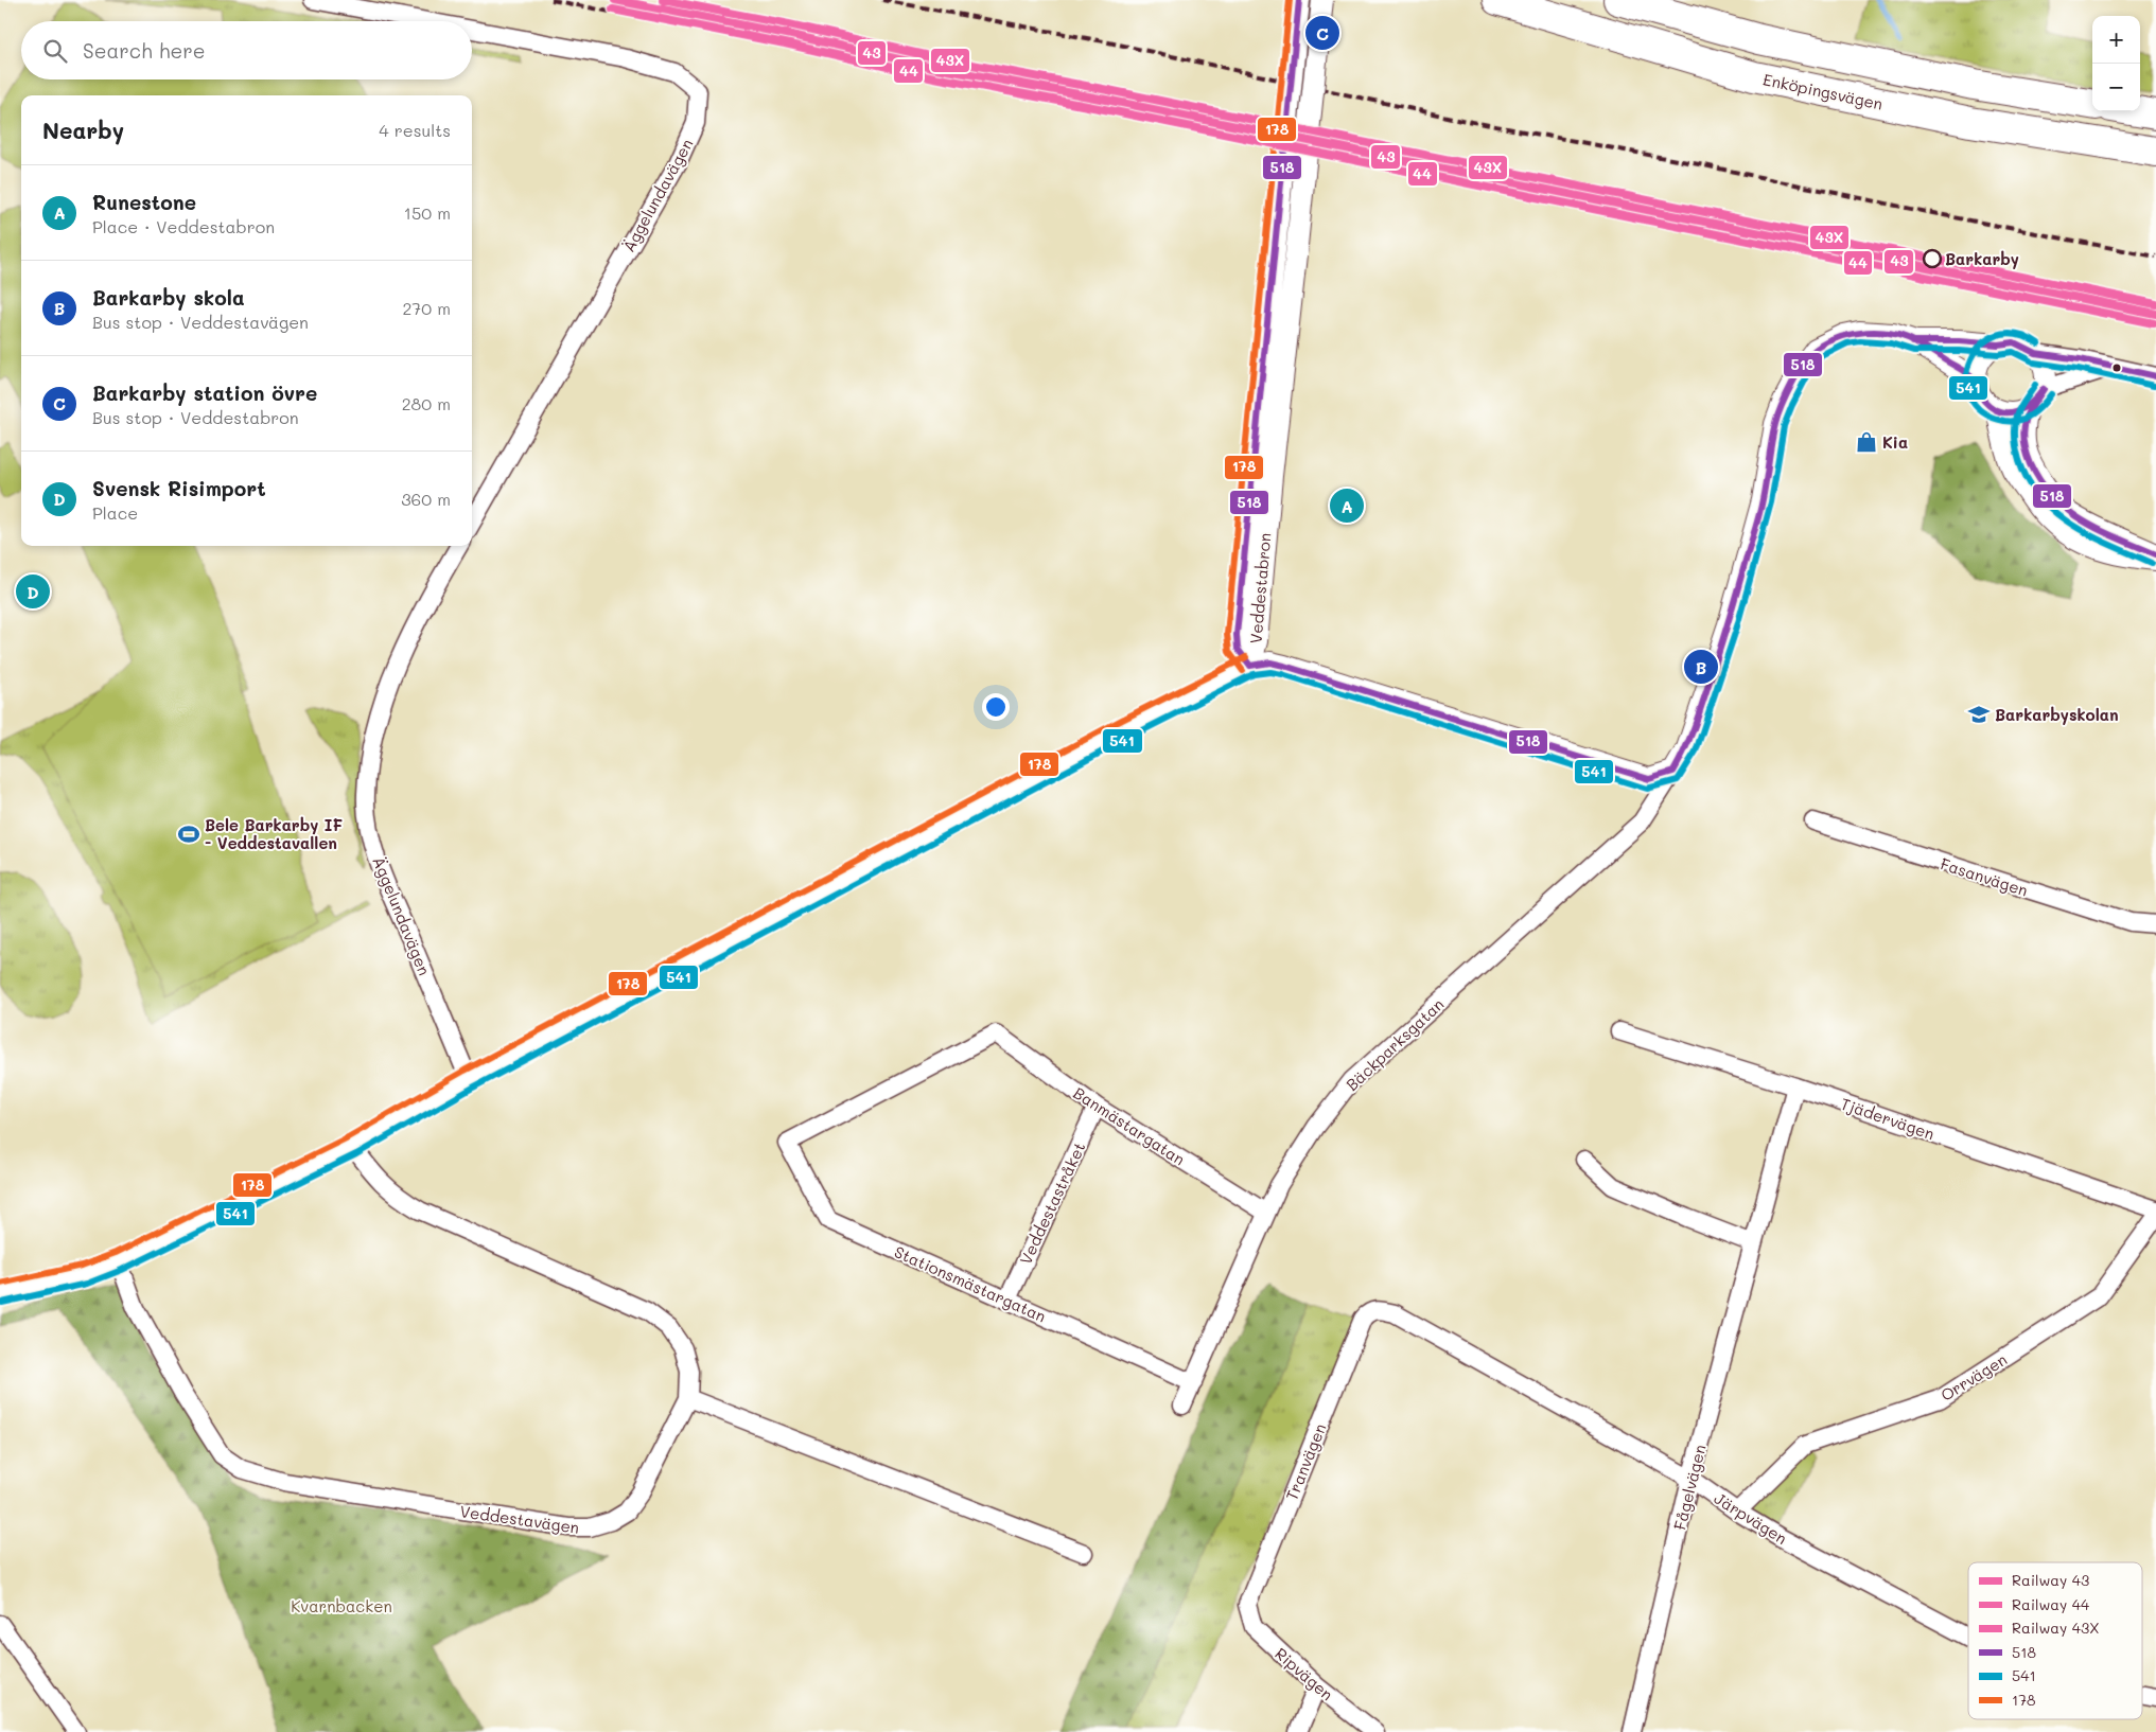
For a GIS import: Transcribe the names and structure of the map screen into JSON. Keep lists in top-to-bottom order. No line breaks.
{"streets":{"highway":["Enköpingsvägen"],"street":["Äggelundavägen","Veddestabron","Fasanvägen","Bäckparksgatan","Tjädervägen","Banmästargatan","Veddestastråket","Stationsmästargatan","Orrvägen","Tranvägen","Fågelvägen","Järpvägen","Veddestavägen","Ripvägen"]},"crossings":[["Bäckparksgatan","Banmästargatan"],["Bäckparksgatan","Stationsmästargatan"],["Tjädervägen","Fågelvägen"],["Banmästargatan","Veddestastråket"],["Banmästargatan","Stationsmästargatan"],["Veddestastråket","Stationsmästargatan"],["Orrvägen","Järpvägen"],["Tranvägen","Järpvägen"],["Tranvägen","Ripvägen"],["Fågelvägen","Järpvägen"]],"parks":["Kvarnbacken"],"places":{"other":["Barkarby"],"shop":["Kia"],"school or university":["Barkarbyskolan"],"sports":["Bele Barkarby IF - Veddestavallen"]},"lines":["rail line 43","rail line 43X","transit line 518","transit line 178","rail line 44","transit line 541"],"legend":["Railway 43","Railway 44","Railway 43X","518","541","178"],"page":{"pins":["C","A","D","B"],"map_buttons":["+","−"],"search":"Search here","heading":["Nearby","4 results"],"list":[{"mark":"A","name":"Runestone","note":"Place · Veddestabron","value":"150 m"},{"mark":"B","name":"Barkarby skola","note":"Bus stop · Veddestavägen","value":"270 m"},{"mark":"C","name":"Barkarby station övre","note":"Bus stop · Veddestabron","value":"280 m"},{"mark":"D","name":"Svensk Risimport","note":"Place","value":"360 m"}]}}
